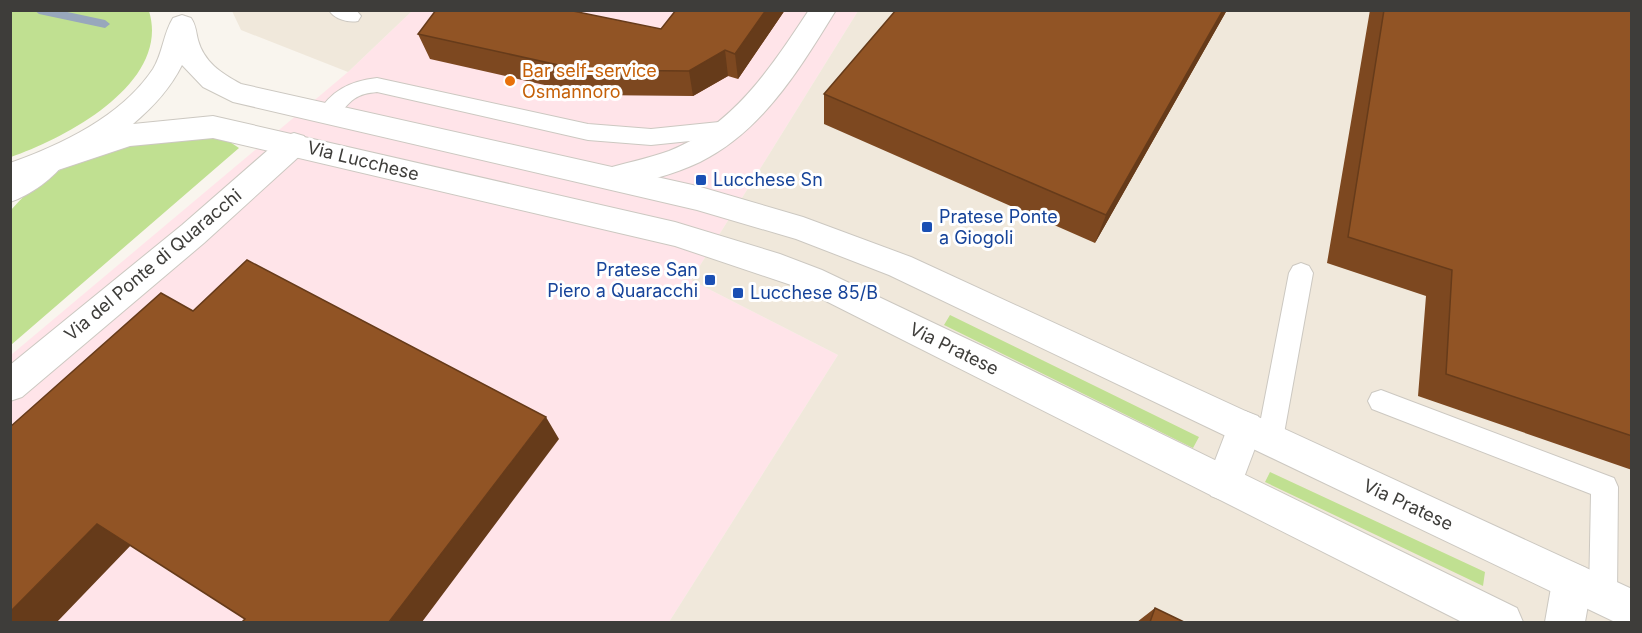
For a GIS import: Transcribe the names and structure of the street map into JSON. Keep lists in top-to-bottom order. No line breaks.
{"streets":{"main road":["Via Lucchese","Via del Ponte di Quaracchi","Via Pratese"]},"crossings":[["Via Lucchese","Via del Ponte di Quaracchi"],["Via Lucchese","Via Pratese"]],"places":{"other":["Bar self-service Osmannoro"],"transit":["Lucchese Sn","Pratese Ponte a Giogoli","Pratese San Piero a Quaracchi","Lucchese 85/B"]}}
